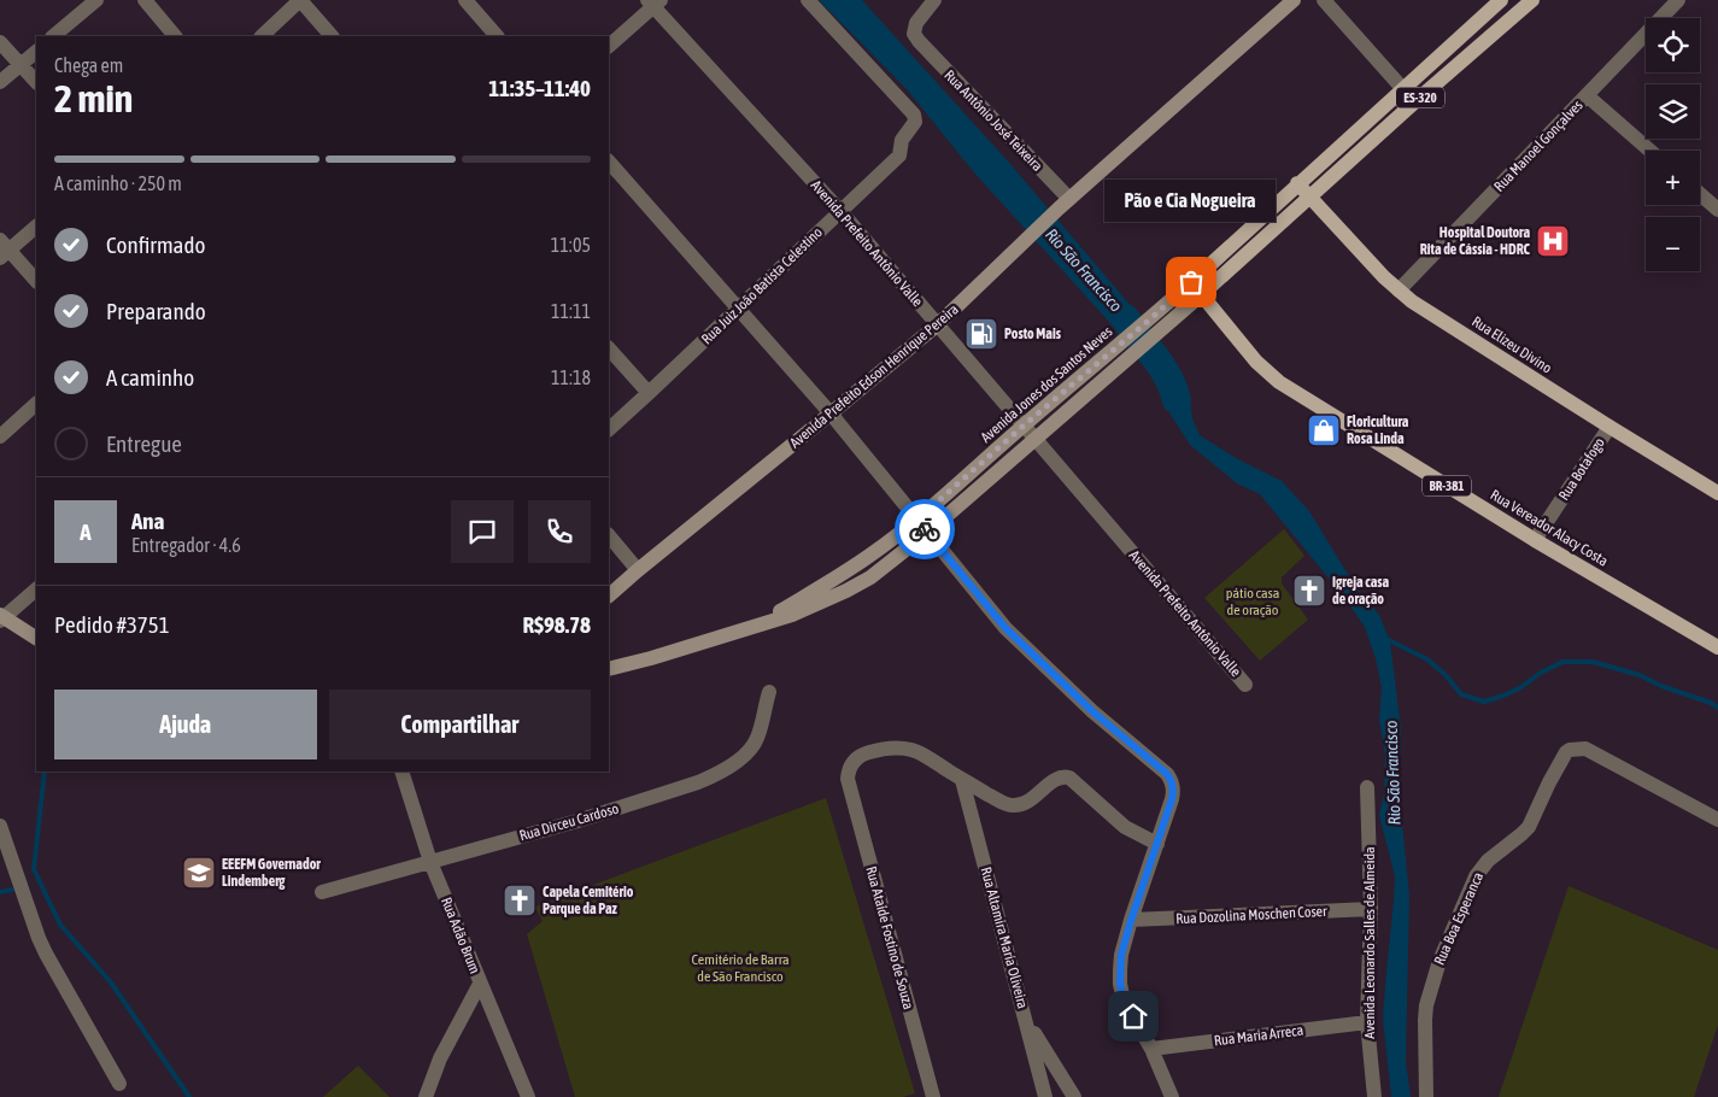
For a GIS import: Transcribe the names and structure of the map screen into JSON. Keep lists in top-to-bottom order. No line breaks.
{"streets":{"main road":["ES-320","Rua Elizeu Divino","Avenida Prefeito Edson Henrique Pereira","Avenida Jones dos Santos Neves","BR-381","Rua Vereador Alacy Costa"],"street":["Rua Antônio José Teixeira","Rua Manoel Gonçalves","Avenida Prefeito Antônio Valle","Rua Juiz João Batista Celestino","Rua Botafogo","Rua Dirceu Cardoso","Rua Dozolina Moschen Coser","Rua Boa Esperanca","Rua Adão Brum","Rua Ataíde Fostino de Souza","Rua Altamira Maria Oliveira","Avenida Leonardo Salles de Almeida","Rua Maria Arreca"]},"crossings":[["Rua Antônio José Teixeira","Avenida Prefeito Edson Henrique Pereira"],["Rua Manoel Gonçalves","Rua Elizeu Divino"],["Avenida Prefeito Antônio Valle","Rua Juiz João Batista Celestino"],["Avenida Prefeito Antônio Valle","Avenida Prefeito Edson Henrique Pereira"],["Avenida Prefeito Antônio Valle","Avenida Jones dos Santos Neves"],["Rua Elizeu Divino","Avenida Jones dos Santos Neves"],["Rua Elizeu Divino","Rua Botafogo"],["Avenida Jones dos Santos Neves","BR-381"],["Avenida Jones dos Santos Neves","Rua Vereador Alacy Costa"],["Rua Botafogo","Rua Vereador Alacy Costa"],["BR-381","Rua Vereador Alacy Costa"],["Rua Dirceu Cardoso","Rua Adão Brum"],["Rua Dozolina Moschen Coser","Avenida Leonardo Salles de Almeida"],["Rua Ataíde Fostino de Souza","Rua Altamira Maria Oliveira"],["Avenida Leonardo Salles de Almeida","Rua Maria Arreca"]],"water":["Rio São Francisco"],"parks":["pátio casa de oração","Cemitério de Barra de São Francisco"],"places":{"hospital":["Hospital Doutora Rita de Cássia - HDRC"],"other":["Pão e Cia Nogueira"],"fuel station":["Posto Mais"],"shop":["Floricultura Rosa Linda"],"church":["Igreja casa de oração","Capela Cemitério Parque da Paz"],"school or university":["EEEFM Governador Lindemberg"]},"page":{"map_buttons":["+","−"],"heading":["2 min","Chega em","11:35–11:40"],"panel":["Ana","Entregador · 4.6","Pedido #3751","R$98.78"],"bar":"A caminho · 250 m","bubble":"Pão e Cia Nogueira","list":[["Confirmado","11:05"],["Preparando","11:11"],["A caminho","11:18"],"Entregue"],"round":"A","buttons":["Ajuda","Compartilhar"]}}
